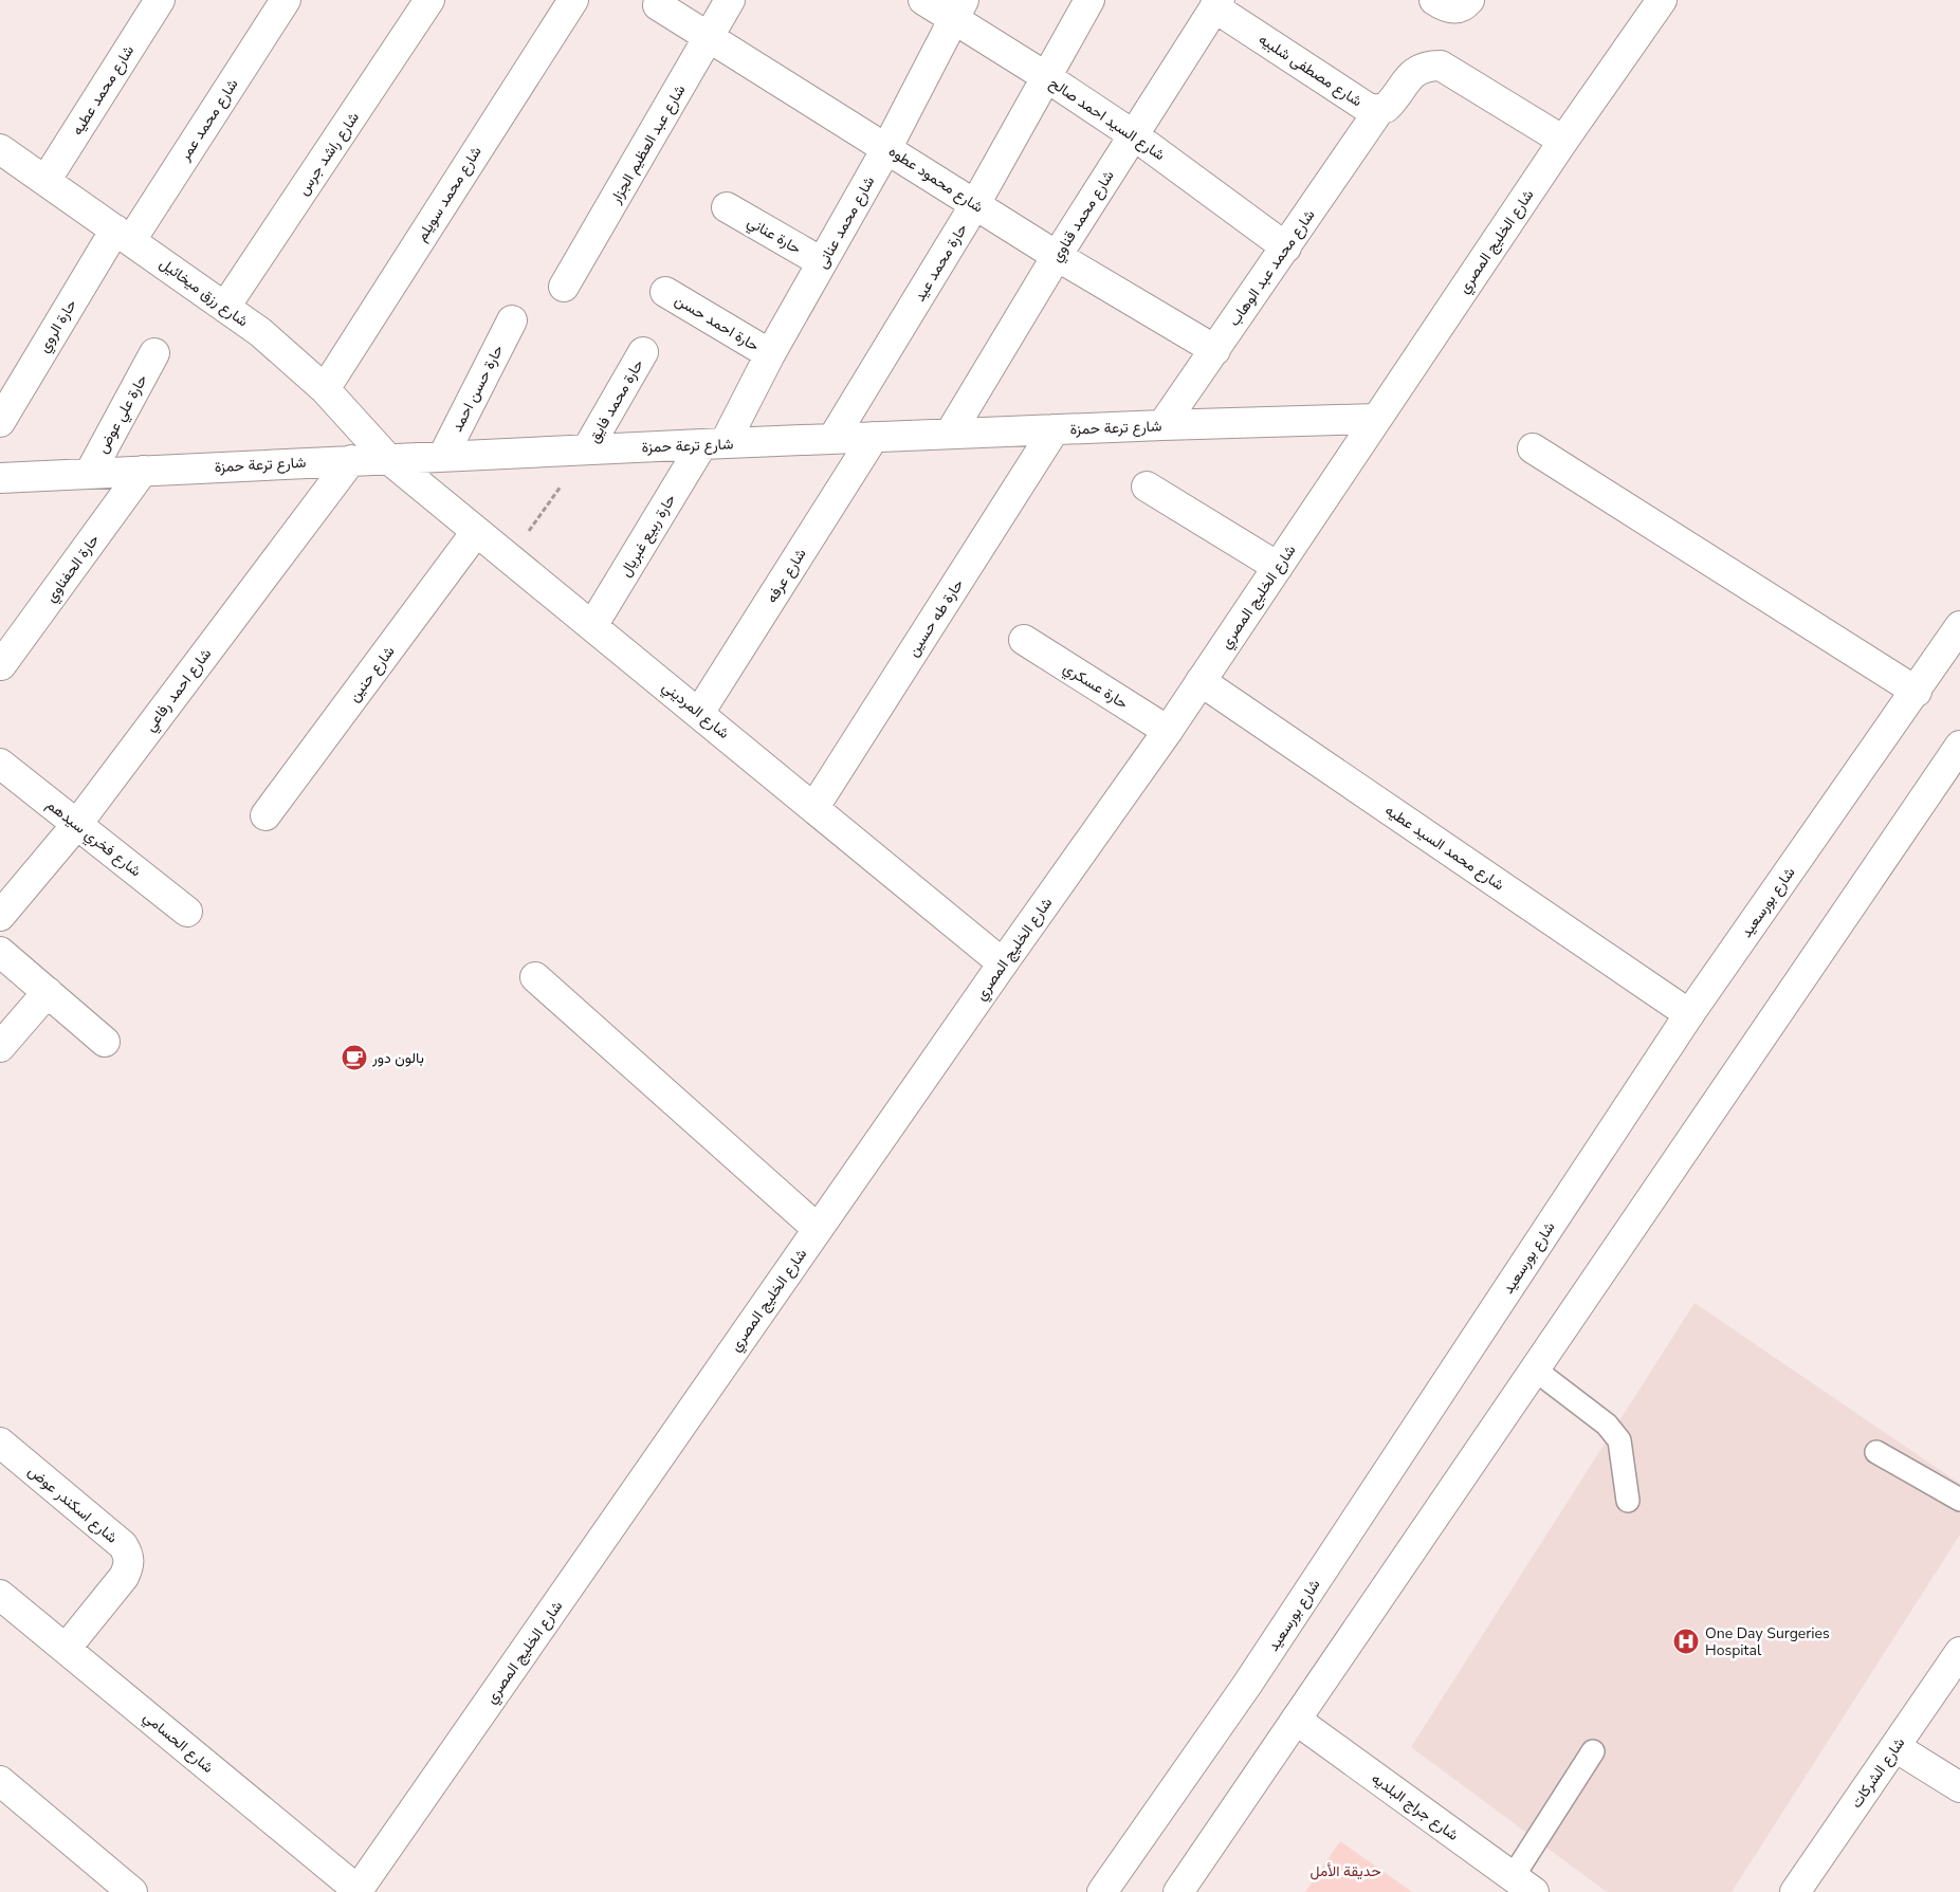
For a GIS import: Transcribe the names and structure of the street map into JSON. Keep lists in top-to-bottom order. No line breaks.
{"streets":{"street":["شارع مصطفى شلبيه","شارع محمد عطيه","شارع السيد احمد صالح","شارع محمد عمر","شارع عبد العظيم الجزار","شارع راشد جرس","شارع محمود عطوه","شارع محمد سويلم","شارع محمد قناوي","شارع محمد عنانى","حارة عناني","شارع الخليج المصري","حارة محمد عيد","شارع محمد عبد الوهاب","شارع رزق ميخائيل","حارة احمد حسن","حارة الروي","حارة حسن احمد","حارة محمد فايق","حارة علي عوض","شارع ترعة حمزة","حارة ربيع غبريال","حارة الحفناوي","شارع عرفه","حارة طه حسين","شارع حنين","حارة عسكري","شارع احمد رفاعي","شارع المرديني","شارع فخري سيدهم","شارع محمد السيد عطيه","شارع بورسعيد","شارع اسكندر عوض","شارع الحسامي","شارع الشركات","شارع جراج البلديه"]},"crossings":[["شارع مصطفى شلبيه","شارع محمد قناوي"],["شارع مصطفى شلبيه","شارع الخليج المصري"],["شارع مصطفى شلبيه","شارع محمد عبد الوهاب"],["شارع محمد عطيه","شارع رزق ميخائيل"],["شارع السيد احمد صالح","شارع محمد قناوي"],["شارع السيد احمد صالح","شارع محمد عنانى"],["شارع السيد احمد صالح","حارة محمد عيد"],["شارع السيد احمد صالح","شارع محمد عبد الوهاب"],["شارع محمد عمر","شارع رزق ميخائيل"],["شارع محمد عمر","حارة الروي"],["شارع عبد العظيم الجزار","شارع محمود عطوه"],["شارع راشد جرس","شارع رزق ميخائيل"],["شارع محمود عطوه","شارع محمد قناوي"],["شارع محمود عطوه","شارع محمد عنانى"],["شارع محمود عطوه","حارة محمد عيد"],["شارع محمود عطوه","شارع محمد عبد الوهاب"],["شارع محمد سويلم","شارع رزق ميخائيل"],["شارع محمد قناوي","شارع ترعة حمزة"],["شارع محمد عنانى","حارة عناني"],["شارع محمد عنانى","حارة احمد حسن"],["شارع محمد عنانى","شارع ترعة حمزة"],["شارع محمد عنانى","حارة ربيع غبريال"],["شارع الخليج المصري","شارع ترعة حمزة"],["شارع الخليج المصري","حارة عسكري"],["شارع الخليج المصري","شارع المرديني"],["شارع الخليج المصري","شارع محمد السيد عطيه"],["شارع الخليج المصري","شارع الحسامي"],["حارة محمد عيد","شارع ترعة حمزة"],["شارع محمد عبد الوهاب","شارع ترعة حمزة"],["شارع رزق ميخائيل","حارة الروي"],["شارع رزق ميخائيل","شارع ترعة حمزة"],["شارع رزق ميخائيل","شارع المرديني"],["حارة حسن احمد","شارع ترعة حمزة"],["حارة محمد فايق","شارع ترعة حمزة"],["حارة علي عوض","شارع ترعة حمزة"],["شارع ترعة حمزة","حارة ربيع غبريال"],["شارع ترعة حمزة","حارة الحفناوي"],["شارع ترعة حمزة","شارع عرفه"],["شارع ترعة حمزة","حارة طه حسين"],["شارع ترعة حمزة","شارع احمد رفاعي"],["شارع ترعة حمزة","شارع المرديني"],["حارة ربيع غبريال","شارع المرديني"],["شارع عرفه","شارع المرديني"],["حارة طه حسين","شارع المرديني"],["شارع حنين","شارع المرديني"],["شارع احمد رفاعي","شارع فخري سيدهم"],["شارع محمد السيد عطيه","شارع بورسعيد"],["شارع اسكندر عوض","شارع الحسامي"]],"parks":["حديقة الأمل"],"places":{"cafe":["بالون دور"],"hospital":["One Day Surgeries Hospital"]}}
